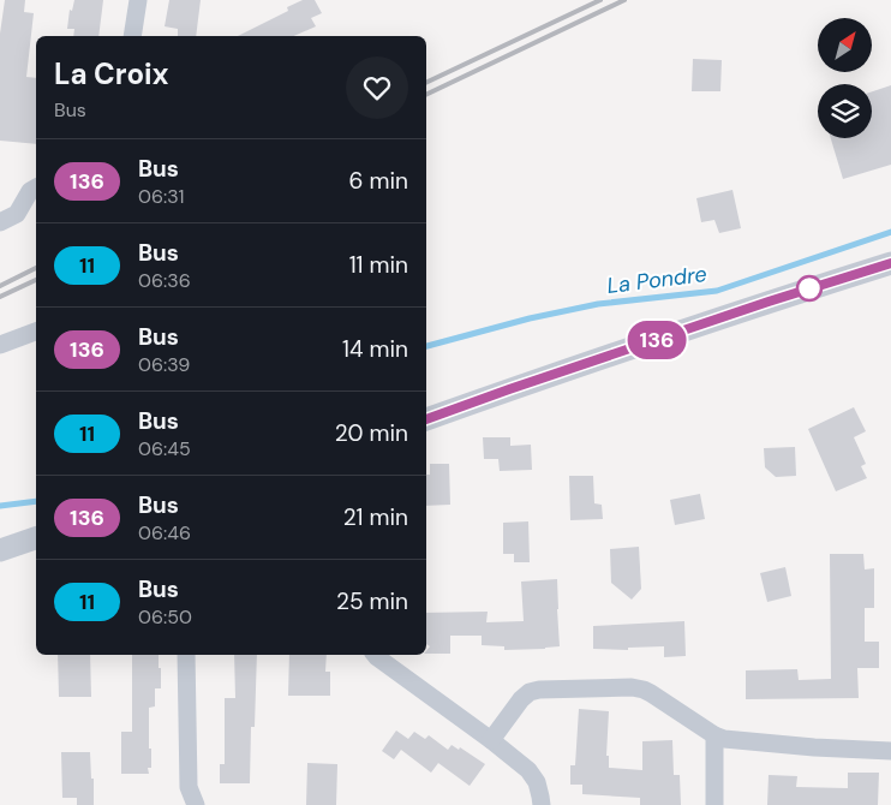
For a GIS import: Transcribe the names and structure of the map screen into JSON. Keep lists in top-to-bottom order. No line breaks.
{"water":["La Pondre"],"lines":["bus line 136"],"north":"top right","page":{"on_map":"136","heading":["La Croix","Bus"],"list":[{"mark":"136","name":"Bus","note":"06:31","value":"6 min"},{"mark":"11","name":"Bus","note":"06:36","value":"11 min"},{"mark":"136","name":"Bus","note":"06:39","value":"14 min"},{"mark":"11","name":"Bus","note":"06:45","value":"20 min"},{"mark":"136","name":"Bus","note":"06:46","value":"21 min"},{"mark":"11","name":"Bus","note":"06:50","value":"25 min"}]}}
